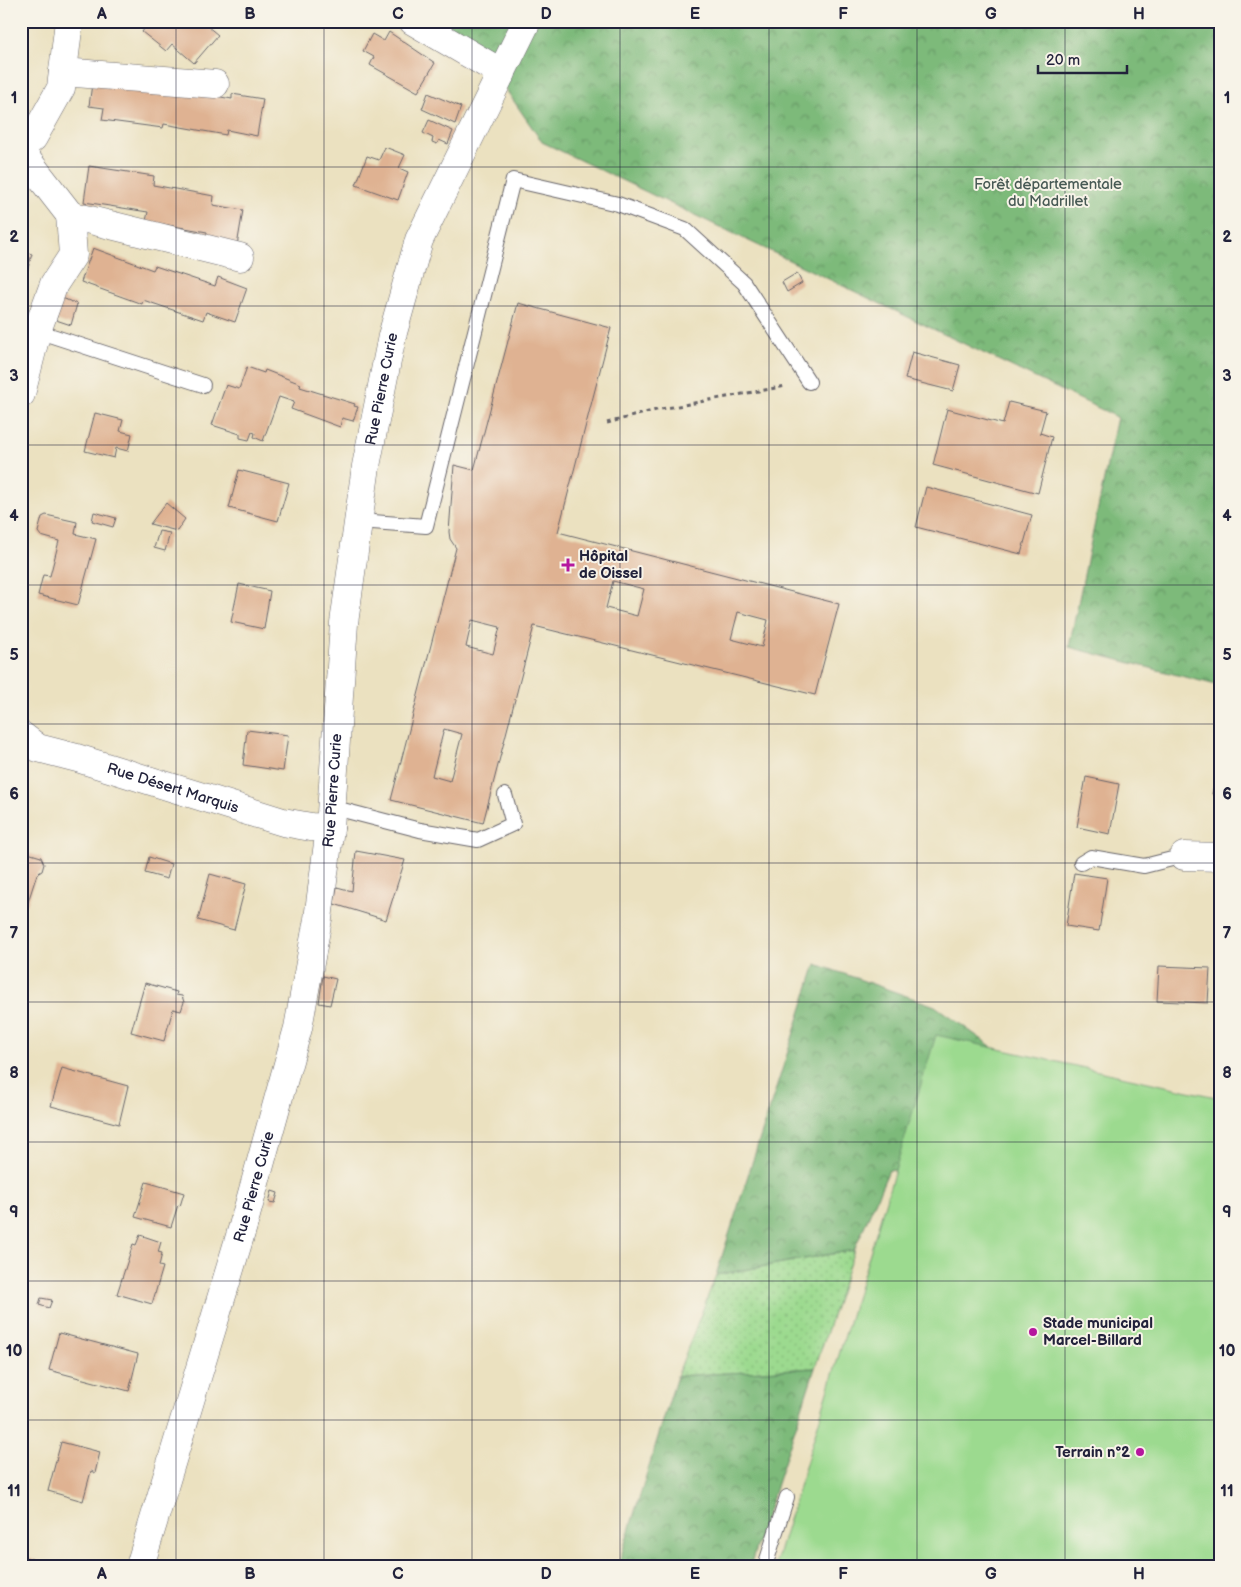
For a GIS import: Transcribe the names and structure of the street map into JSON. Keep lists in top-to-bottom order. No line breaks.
{"streets":{"street":["Rue Pierre Curie","Rue Désert Marquis"]},"crossings":[["Rue Pierre Curie","Rue Désert Marquis"]],"parks":["Forêt départementale du Madrillet"],"places":{"health":["Hôpital de Oissel"],"other":["Stade municipal Marcel-Billard","Terrain n°2"]},"scale_bar":"20 m","grid":{"columns":["A","B","C","D","E","F","G","H"],"rows":["1","2","3","4","5","6","7","8","9","10","11"]}}
